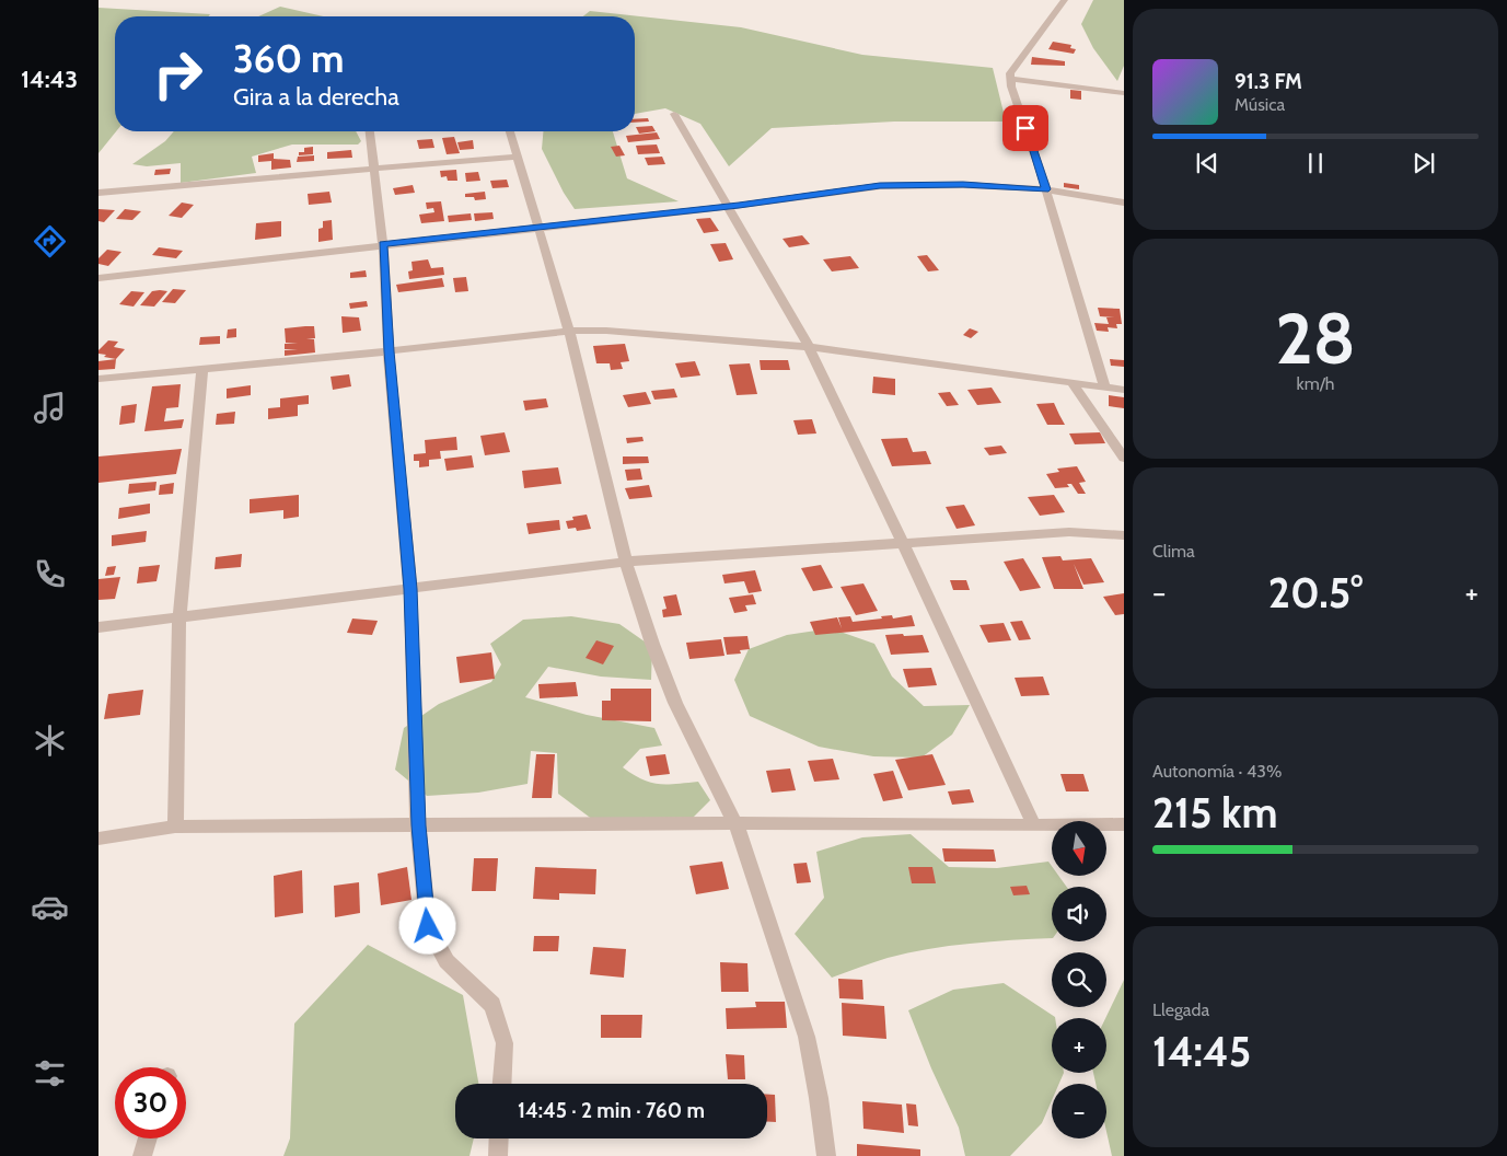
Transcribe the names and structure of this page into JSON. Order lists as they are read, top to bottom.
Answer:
{
  "north": "bottom",
  "page": {
    "tabs": "14:43",
    "turn": ["360 m", "Gira a la derecha"],
    "song": ["91.3 FM", "Música"],
    "tile": [
      ["28", "km/h"],
      "Clima",
      ["Autonomía · 43%", "215 km"],
      ["Llegada", "14:45"]
    ],
    "heat": ["−", "20.5°", "+"],
    "map_buttons": ["+", "−"],
    "limit": "30",
    "trip": "14:45 · 2 min · 760 m"
  }
}
